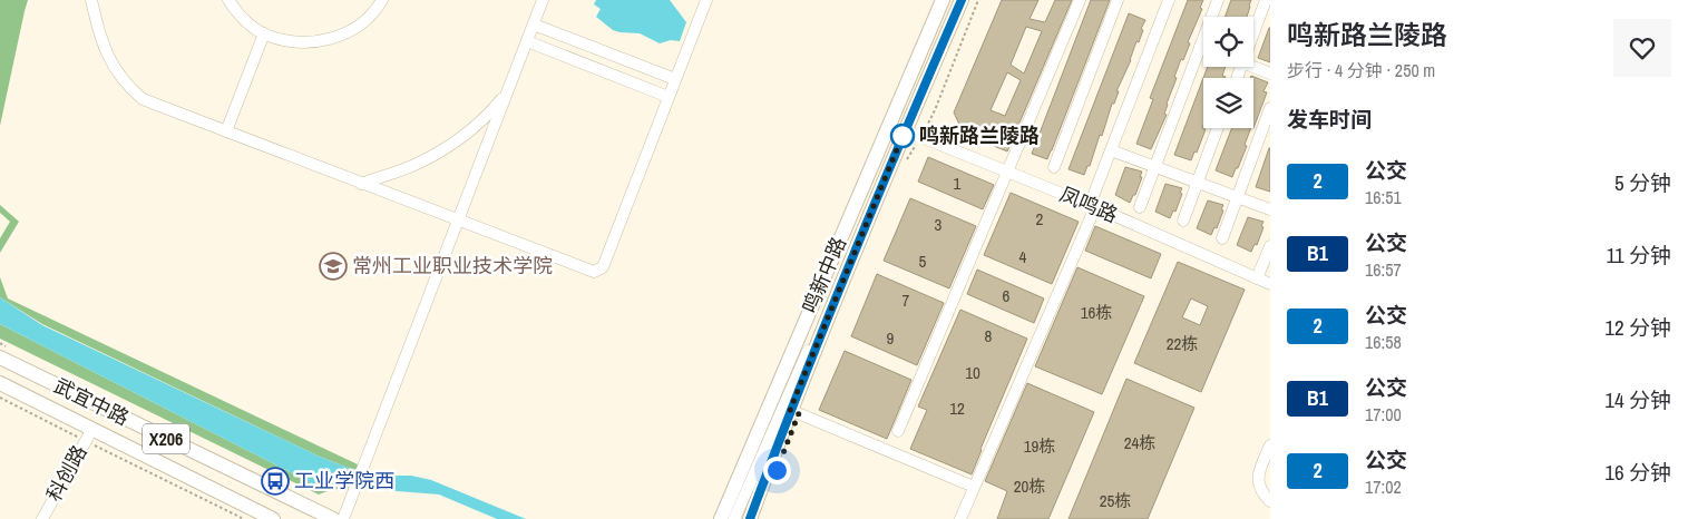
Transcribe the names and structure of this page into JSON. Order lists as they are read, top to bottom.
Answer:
{
  "streets": {
    "main road": ["鸣新中路", "武宜中路", "X206"],
    "street": ["凤鸣路", "科创路"]
  },
  "crossings": [
    ["凤鸣路", "鸣新中路"],
    ["武宜中路", "科创路"]
  ],
  "places": {
    "other": ["鸣新路兰陵路"],
    "school or university": ["常州工业职业技术学院"],
    "bus stop": ["工业学院西"]
  },
  "lines": ["bus line 2"],
  "house_numbers": [
    "1",
    "2",
    "3",
    "4",
    "5",
    "6",
    "7",
    "16栋",
    "8",
    "9",
    "22栋",
    "10",
    "12",
    "24栋",
    "19栋",
    "20栋",
    "25栋"
  ],
  "page": {
    "heading": [
      ["鸣新路兰陵路", "步行 · 4 分钟 · 250 m"],
      "发车时间"
    ],
    "list": [
      {
        "mark": "2",
        "name": "公交",
        "note": "16:51",
        "value": "5 分钟"
      },
      {
        "mark": "B1",
        "name": "公交",
        "note": "16:57",
        "value": "11 分钟"
      },
      {
        "mark": "2",
        "name": "公交",
        "note": "16:58",
        "value": "12 分钟"
      },
      {
        "mark": "B1",
        "name": "公交",
        "note": "17:00",
        "value": "14 分钟"
      },
      {
        "mark": "2",
        "name": "公交",
        "note": "17:02",
        "value": "16 分钟"
      }
    ]
  }
}
